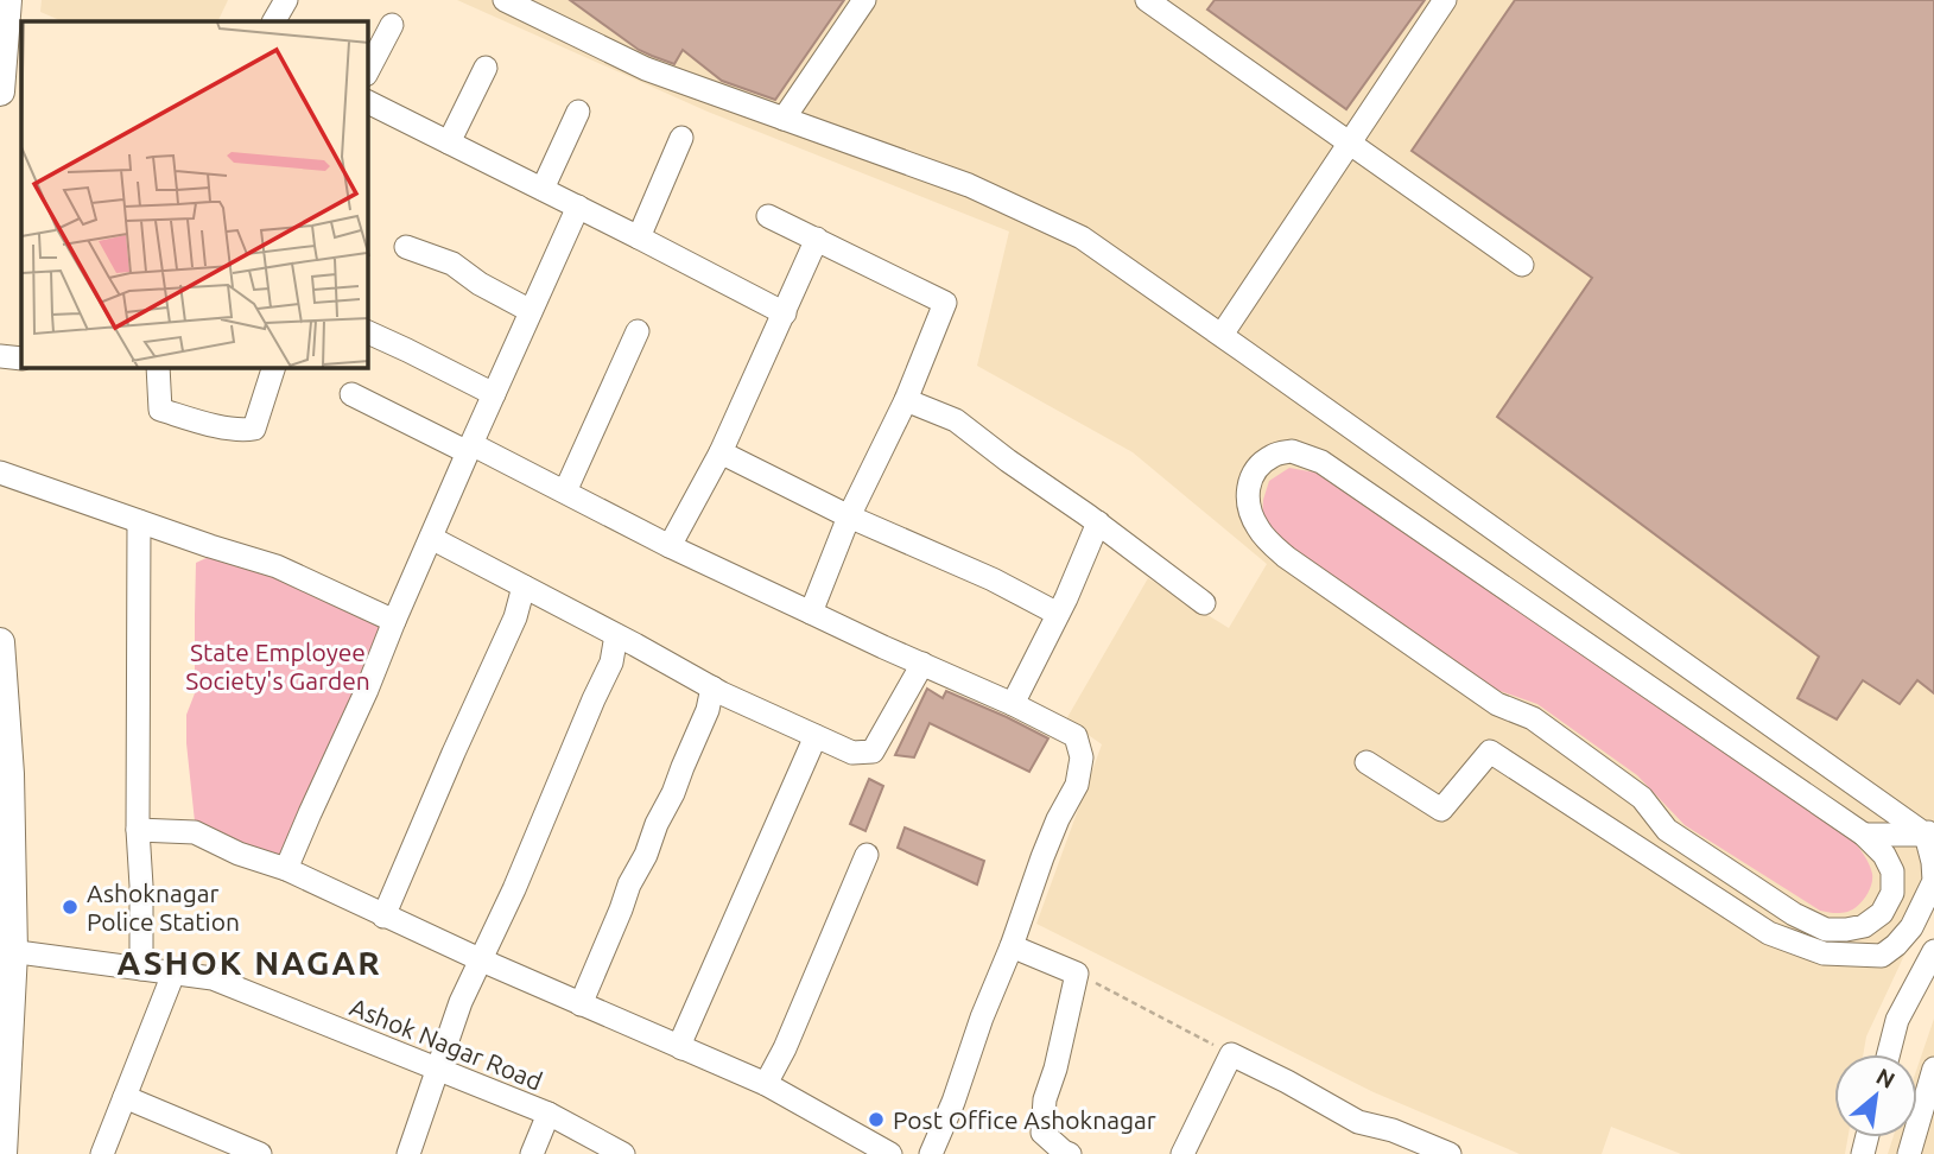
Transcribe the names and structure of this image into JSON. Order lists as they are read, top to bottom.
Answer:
{
  "streets": {
    "street": ["Ashok Nagar Road"]
  },
  "districts": ["ASHOK NAGAR"],
  "parks": ["State Employee Society's Garden"],
  "places": ["Ashoknagar Police Station", "Post Office Ashoknagar"],
  "north": "top right"
}
